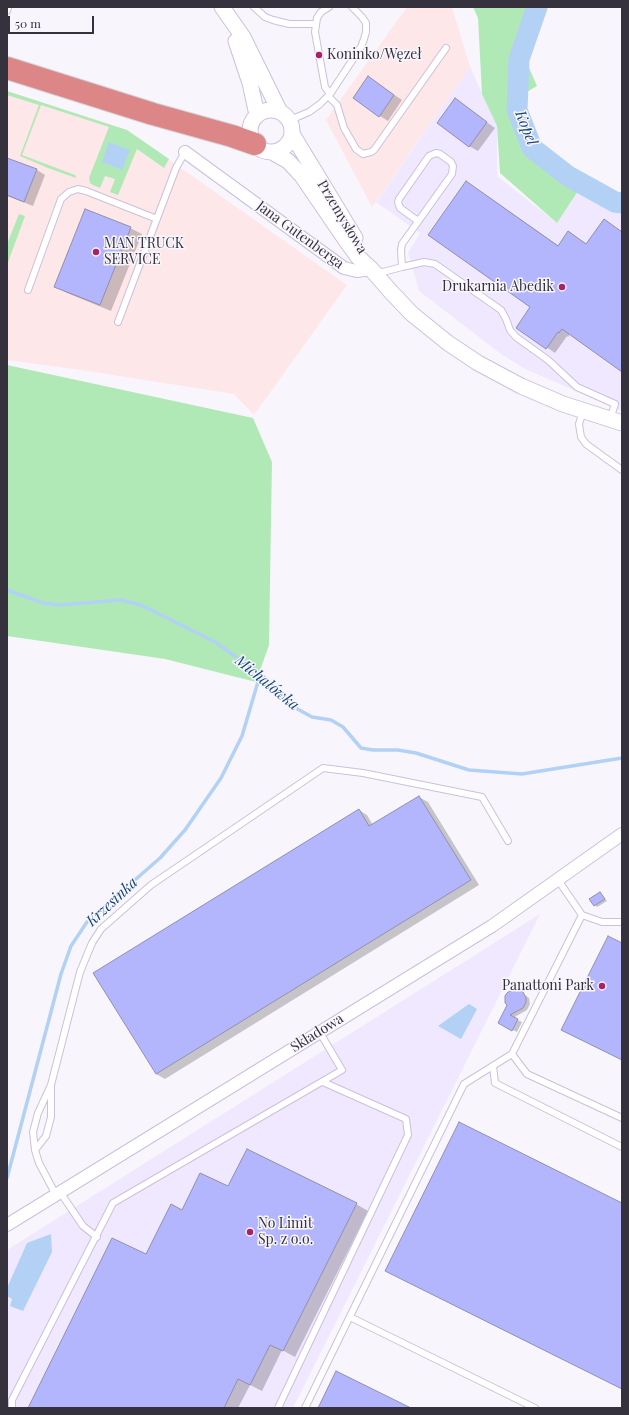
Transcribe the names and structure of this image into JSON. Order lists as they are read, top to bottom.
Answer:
{
  "streets": {
    "street": ["Przemysłowa", "Jana Gutenberga", "Składowa"]
  },
  "crossings": [
    ["Przemysłowa", "Jana Gutenberga"]
  ],
  "water": ["Kopel", "Michałówka", "Krzesinka"],
  "places": [
    "Koninko/Węzeł",
    "MAN TRUCK SERVICE",
    "Drukarnia Abedik",
    "Panattoni Park",
    "No Limit Sp. z o.o."
  ],
  "scale_bar": "50 m"
}
